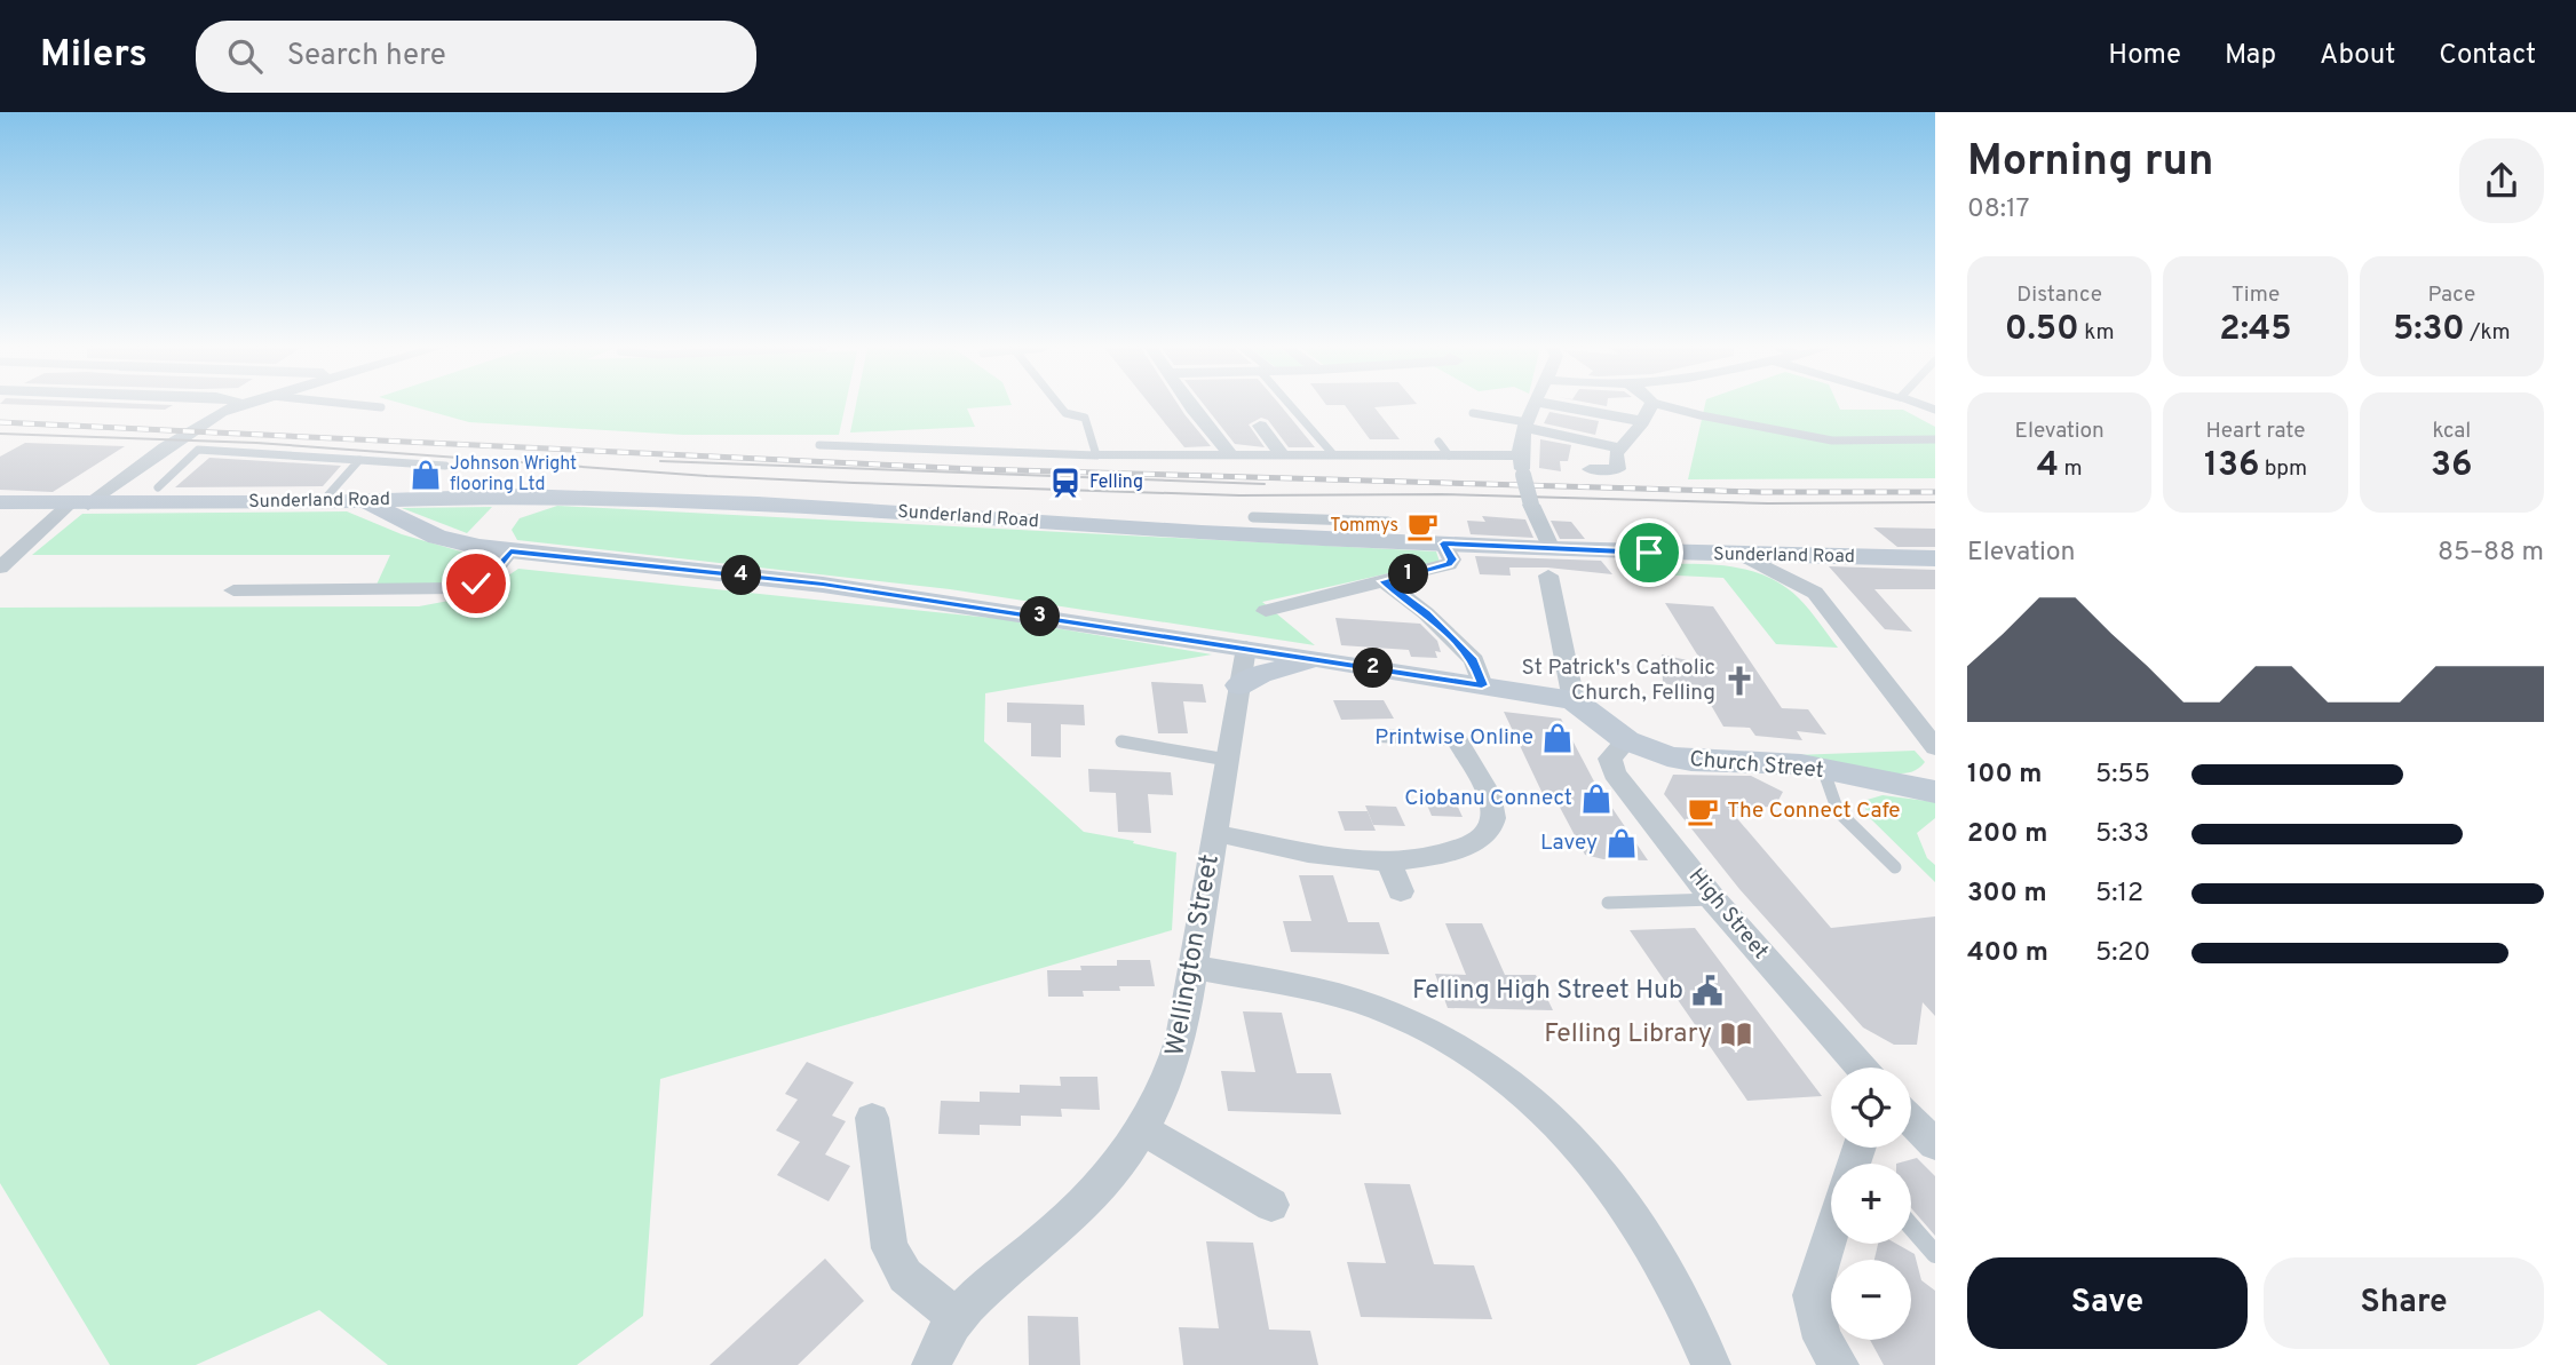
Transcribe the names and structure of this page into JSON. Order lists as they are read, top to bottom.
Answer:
{
  "streets": {
    "main road": ["Sunderland Road", "Church Street"],
    "street": ["High Street", "Wellington Street"]
  },
  "crossings": [
    ["Church Street", "High Street"]
  ],
  "places": {
    "shop": [
      "Johnson Wright flooring Ltd",
      "Printwise Online",
      "Ciobanu Connect",
      "Lavey"
    ],
    "station": ["Felling"],
    "cafe": ["Tommys", "The Connect Cafe"],
    "church": ["St Patrick's Catholic Church, Felling"],
    "public building": ["Felling High Street Hub"],
    "library": ["Felling Library"]
  },
  "page": {
    "header": "Milers",
    "search": "Search here",
    "nav": [
      "Home",
      "Map",
      "About",
      "Contact"
    ],
    "heading": ["Morning run", "08:17"],
    "stats": [
      ["Distance", "0.50 km"],
      ["Time", "2:45"],
      ["Pace", "5:30 /km"],
      ["Elevation", "4 m"],
      ["Heart rate", "136 bpm"],
      ["kcal", "36"]
    ],
    "chart": ["Elevation", "85–88 m"],
    "pins": [
      "1",
      "4",
      "3",
      "2"
    ],
    "list": [
      {
        "name": "100 m",
        "note": "5:55"
      },
      {
        "name": "200 m",
        "note": "5:33"
      },
      {
        "name": "300 m",
        "note": "5:12"
      },
      {
        "name": "400 m",
        "note": "5:20"
      }
    ],
    "map_buttons": ["+", "−"],
    "buttons": ["Save", "Share"]
  }
}
